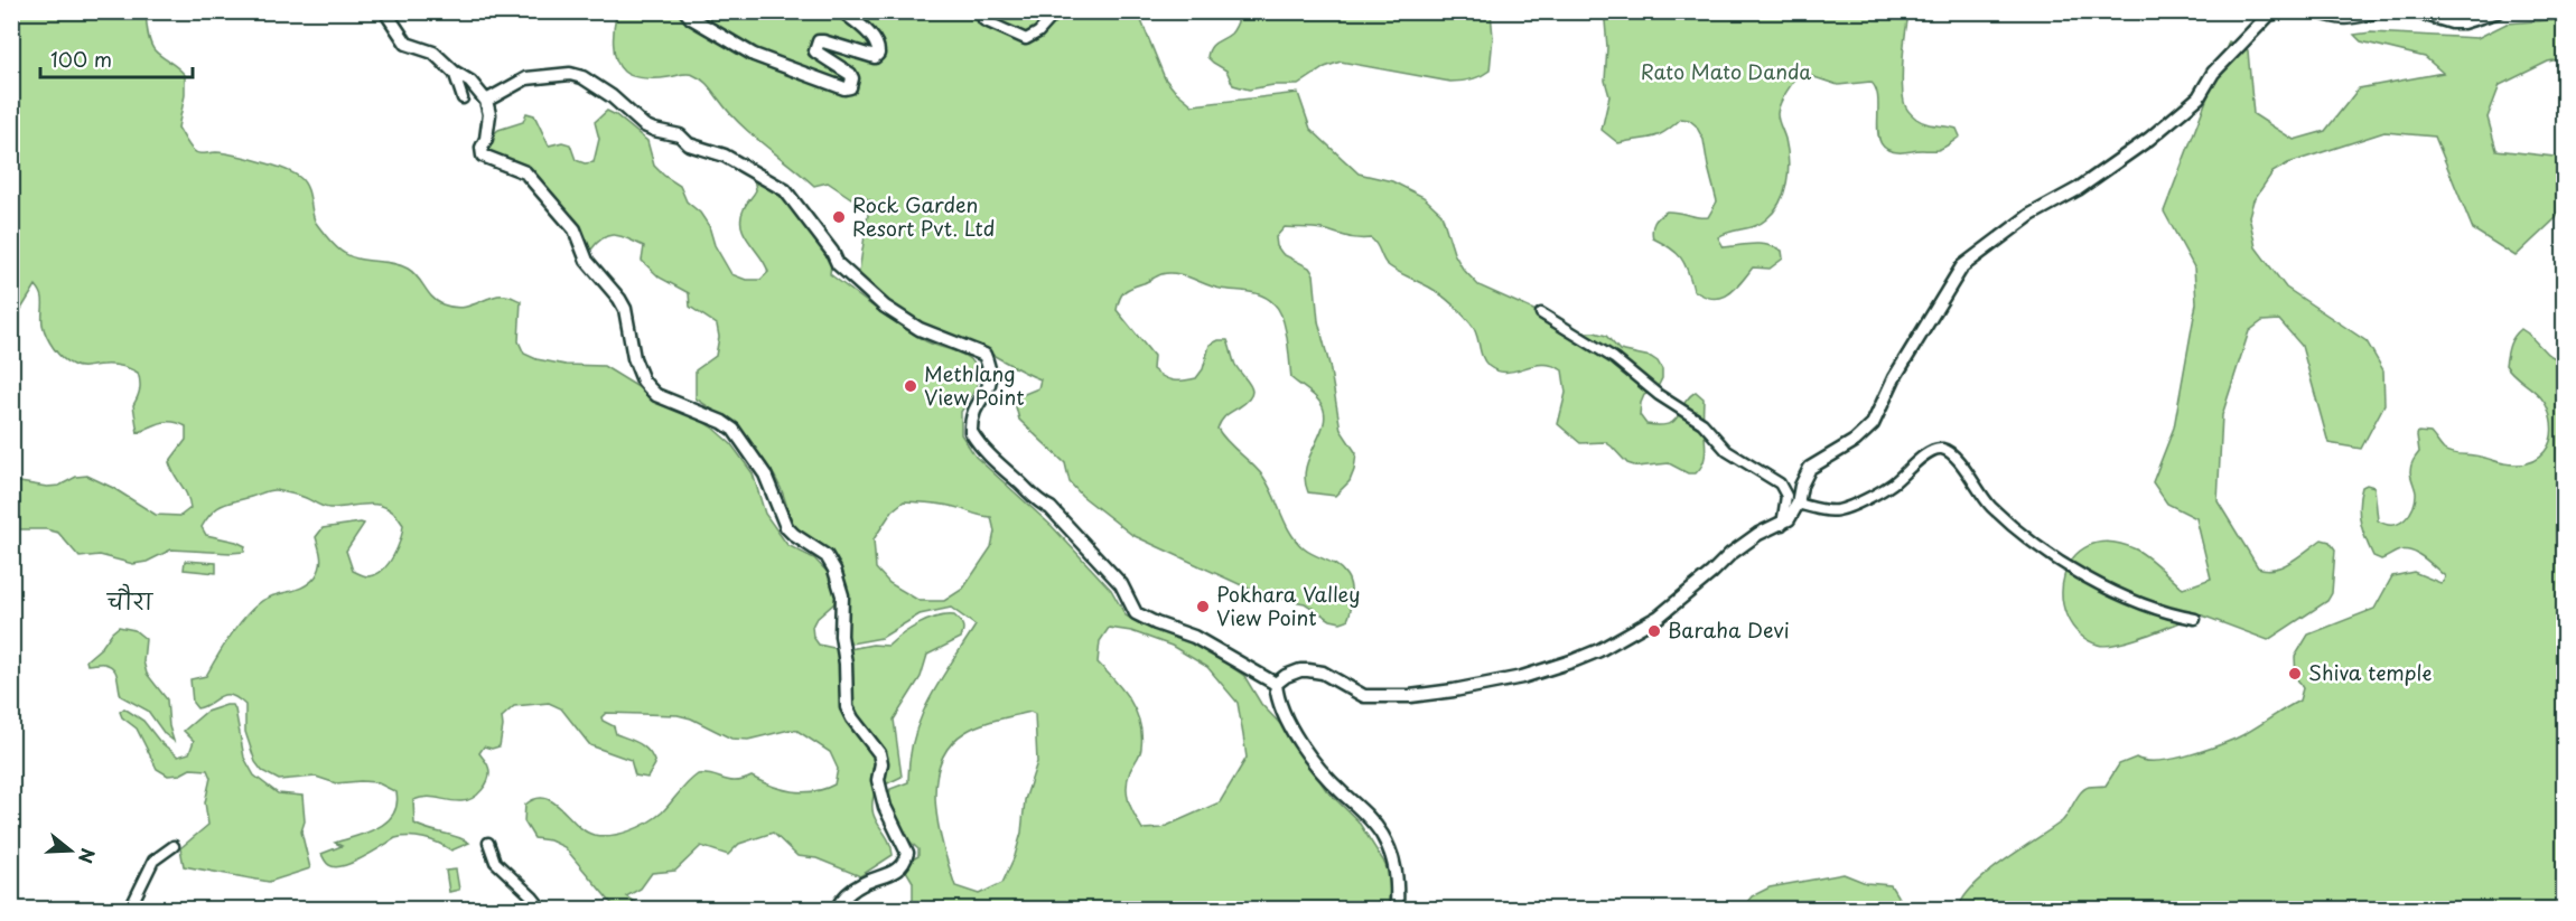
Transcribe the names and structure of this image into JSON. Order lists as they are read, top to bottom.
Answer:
{
  "districts": ["चौरा"],
  "parks": ["Rato Mato Danda"],
  "places": [
    "Rock Garden Resort Pvt. Ltd",
    "Methlang View Point",
    "Pokhara Valley View Point",
    "Baraha Devi",
    "Shiva temple"
  ],
  "scale_bar": "100 m",
  "north": "right"
}
